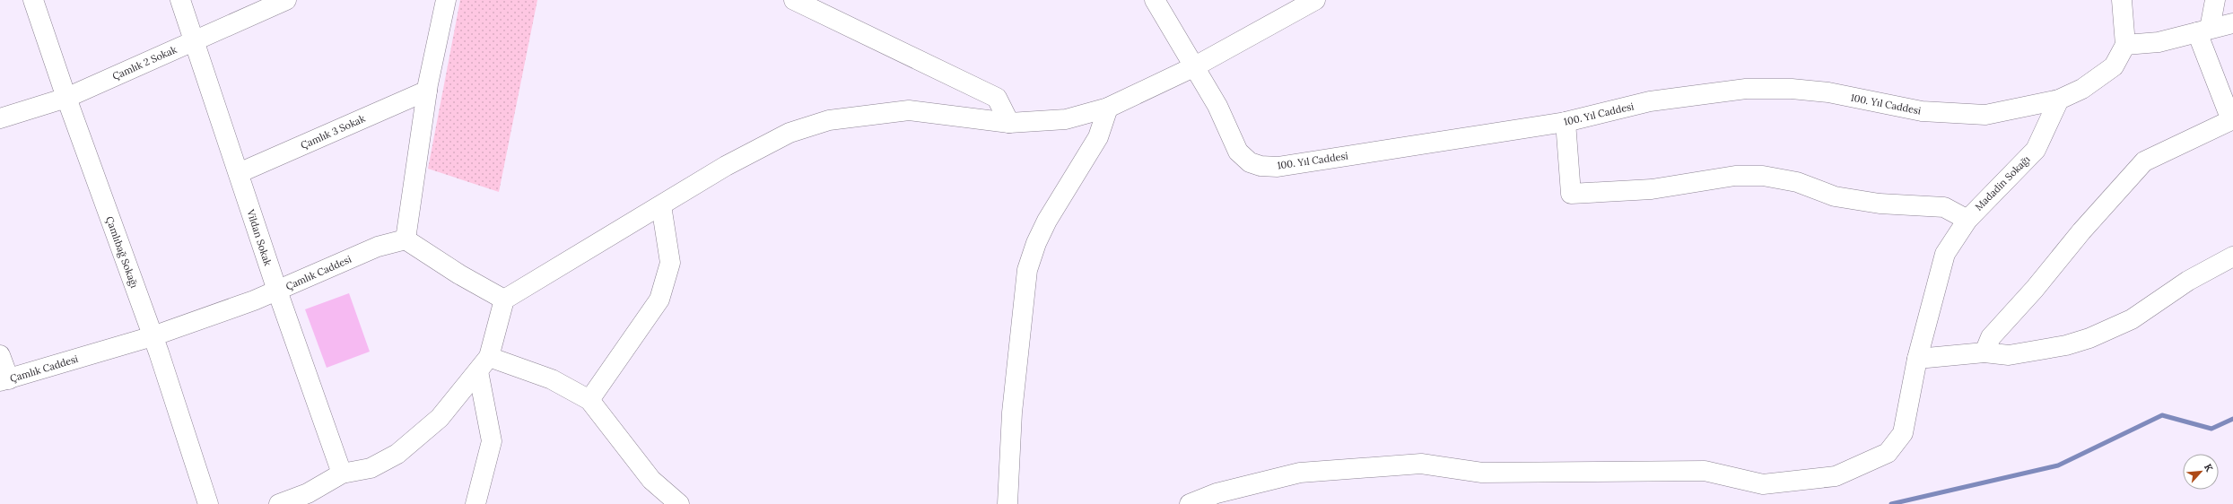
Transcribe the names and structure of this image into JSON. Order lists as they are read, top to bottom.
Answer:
{
  "streets": {
    "street": [
      "Çamlık 2 Sokak",
      "100. Yıl Caddesi",
      "Çamlık 3 Sokak",
      "Madadin Sokağı",
      "Vildan Sokak",
      "Çamlıbağ Sokağı",
      "Çamlık Caddesi"
    ]
  },
  "crossings": [
    ["Çamlık 2 Sokak", "Vildan Sokak"],
    ["Çamlık 2 Sokak", "Çamlıbağ Sokağı"],
    ["100. Yıl Caddesi", "Madadin Sokağı"],
    ["Çamlık 3 Sokak", "Vildan Sokak"],
    ["Vildan Sokak", "Çamlık Caddesi"],
    ["Çamlıbağ Sokağı", "Çamlık Caddesi"]
  ],
  "north": "top right"
}
